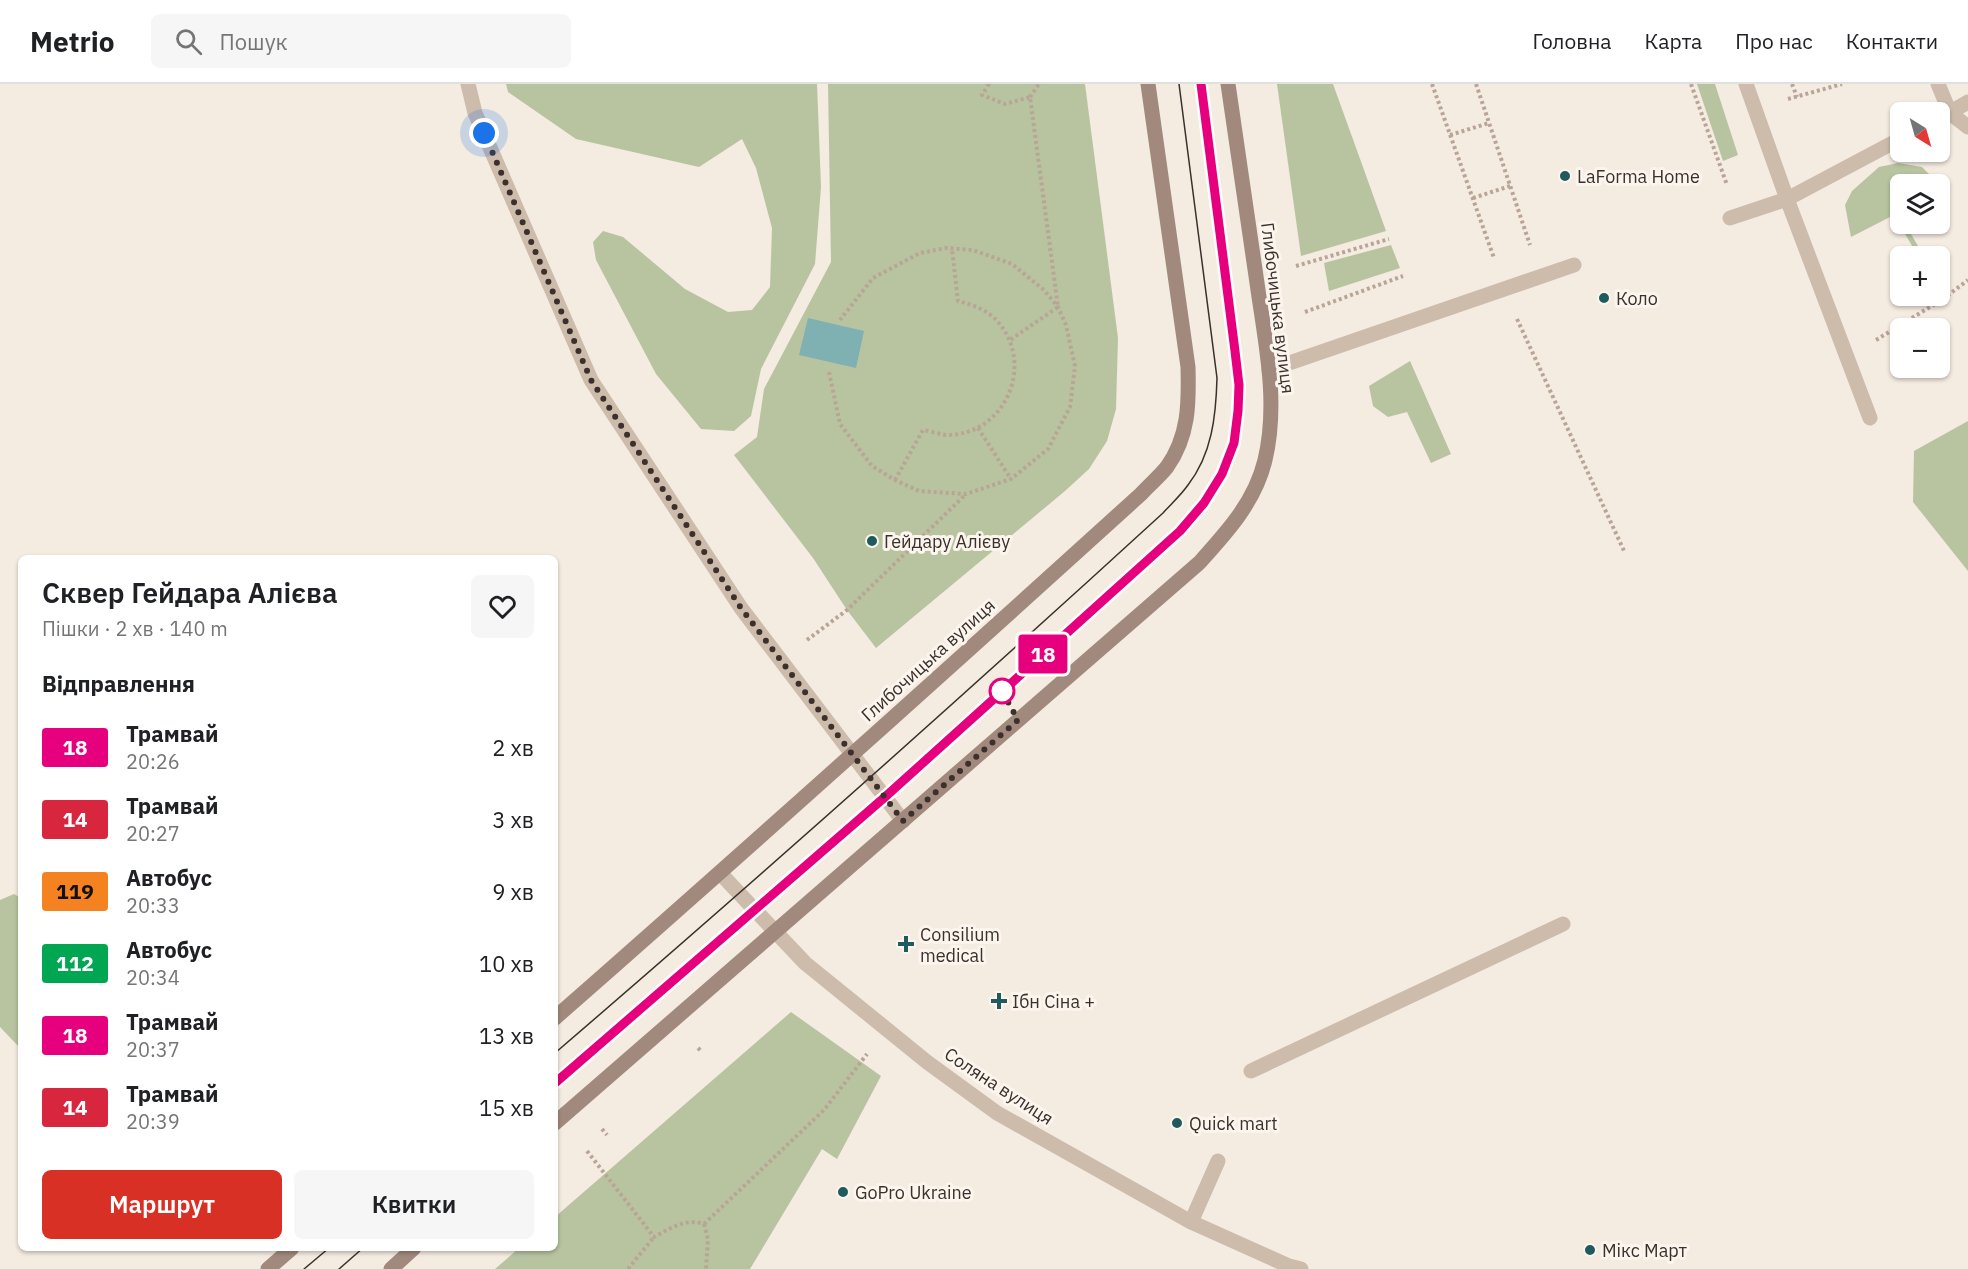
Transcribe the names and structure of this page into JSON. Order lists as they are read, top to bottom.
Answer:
{
  "streets": {
    "main road": ["Глибочицька вулиця"],
    "lane": ["Соляна вулиця"]
  },
  "crossings": [
    ["Глибочицька вулиця", "Соляна вулиця"]
  ],
  "places": {
    "other": [
      "LaForma Home",
      "Коло",
      "Гейдару Алієву",
      "Quick mart",
      "GoPro Ukraine",
      "Мікс Март"
    ],
    "health": ["Consilium medical", "Ібн Сіна +"]
  },
  "lines": ["tram line 18"],
  "north": "bottom right",
  "page": {
    "header": "Metrio",
    "search": "Пошук",
    "nav": [
      "Головна",
      "Карта",
      "Про нас",
      "Контакти"
    ],
    "on_map": "18",
    "map_buttons": ["+", "−"],
    "heading": [
      ["Сквер Гейдара Алієва", "Пішки · 2 хв · 140 m"],
      "Відправлення"
    ],
    "list": [
      {
        "mark": "18",
        "name": "Трамвай",
        "note": "20:26",
        "value": "2 хв"
      },
      {
        "mark": "14",
        "name": "Трамвай",
        "note": "20:27",
        "value": "3 хв"
      },
      {
        "mark": "119",
        "name": "Автобус",
        "note": "20:33",
        "value": "9 хв"
      },
      {
        "mark": "112",
        "name": "Автобус",
        "note": "20:34",
        "value": "10 хв"
      },
      {
        "mark": "18",
        "name": "Трамвай",
        "note": "20:37",
        "value": "13 хв"
      },
      {
        "mark": "14",
        "name": "Трамвай",
        "note": "20:39",
        "value": "15 хв"
      }
    ],
    "buttons": ["Маршрут", "Квитки"]
  }
}
